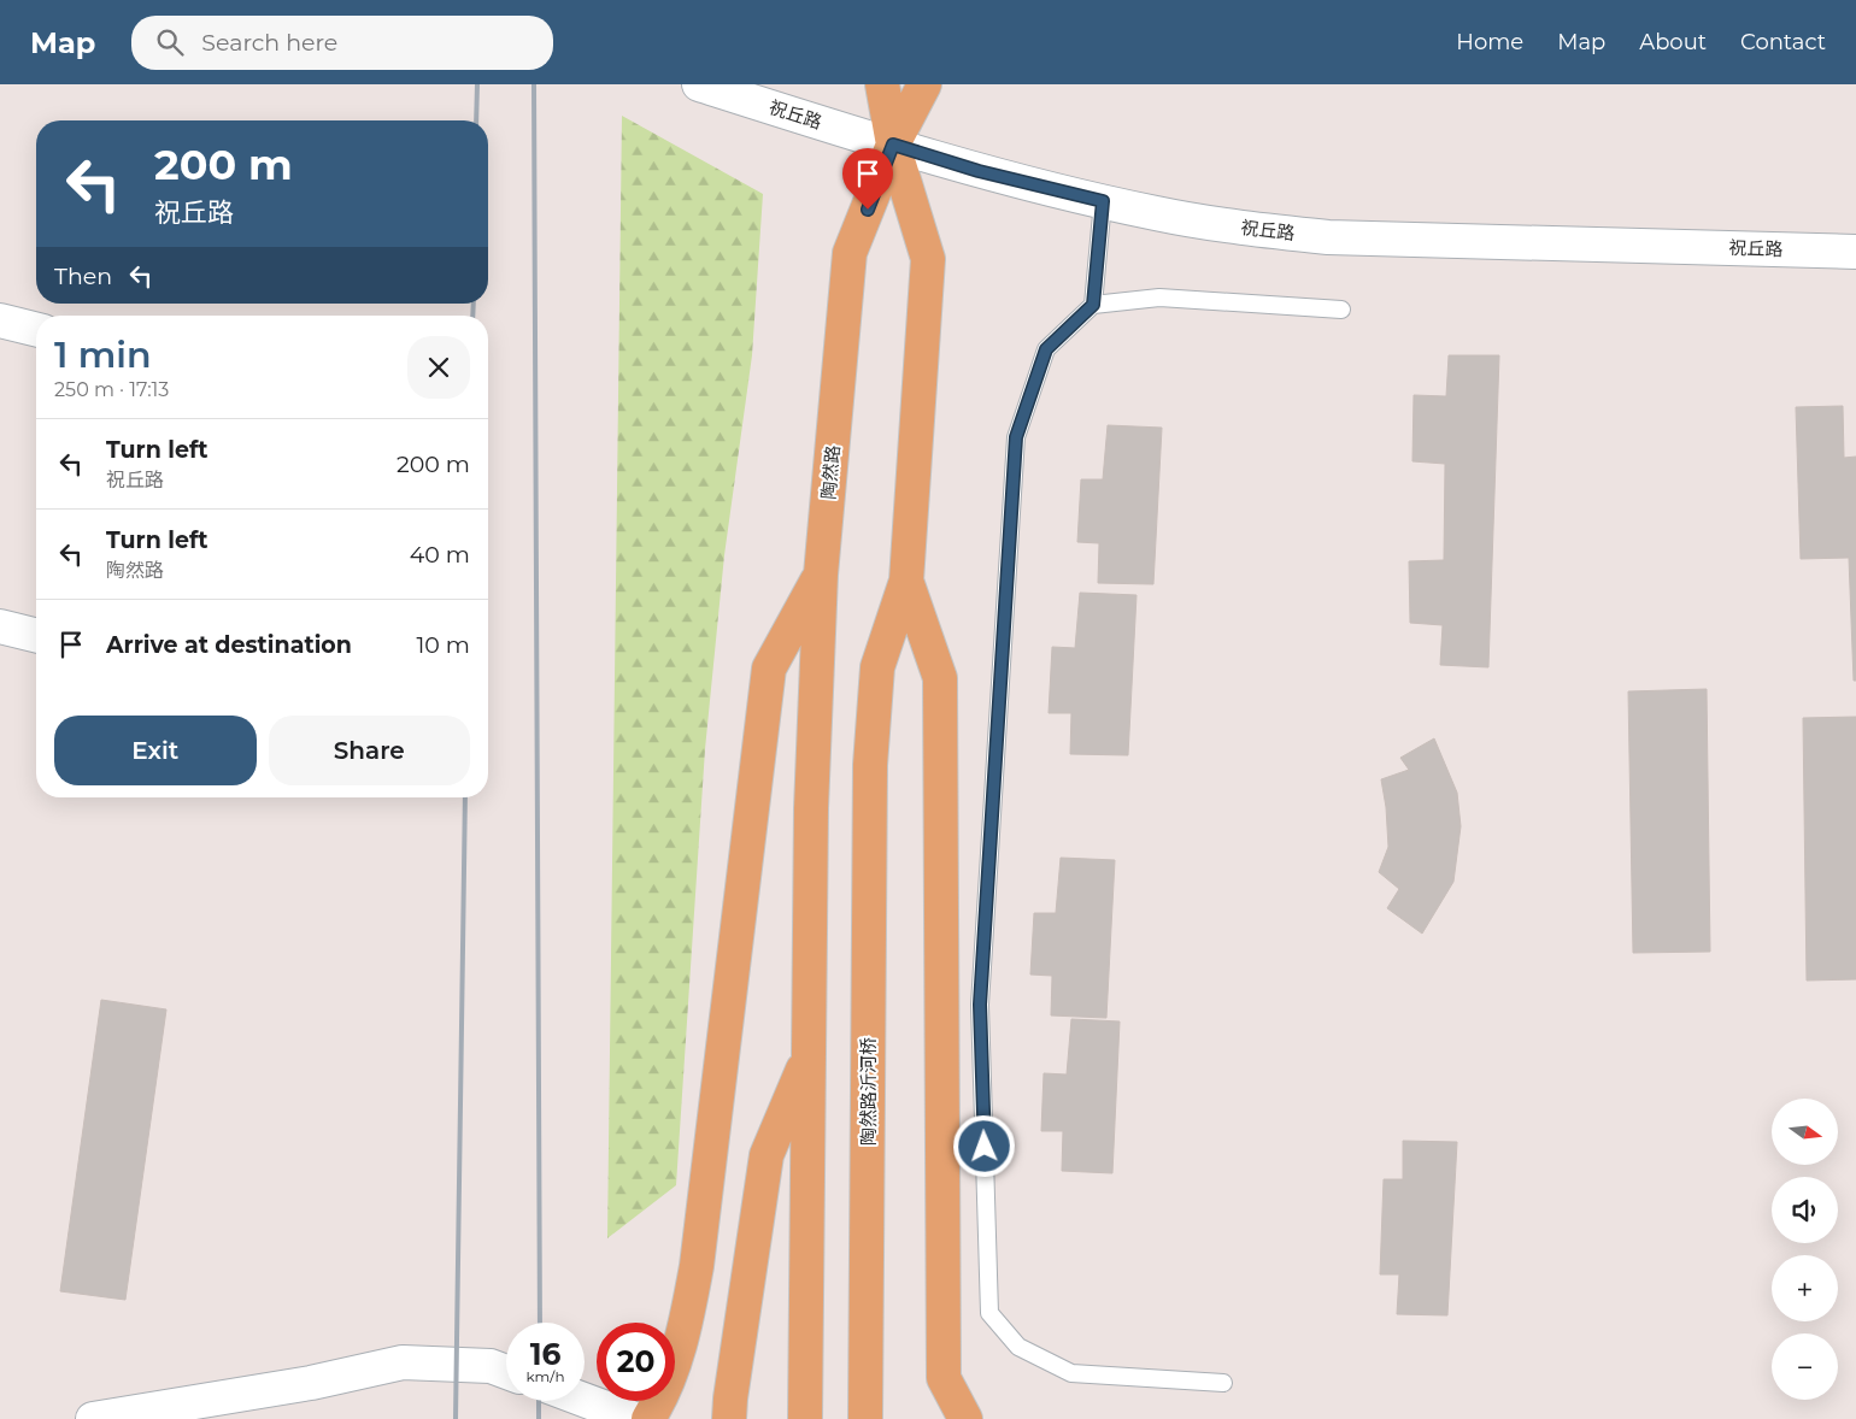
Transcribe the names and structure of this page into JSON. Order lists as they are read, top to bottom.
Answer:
{
  "streets": {
    "main road": ["陶然路", "陶然路沂河桥"],
    "street": ["祝丘路"]
  },
  "crossings": [
    ["祝丘路", "陶然路"]
  ],
  "north": "right",
  "page": {
    "header": "Map",
    "search": "Search here",
    "nav": [
      "Home",
      "Map",
      "About",
      "Contact"
    ],
    "turn": ["200 m", "祝丘路"],
    "then": "Then",
    "heading": ["1 min", "250 m · 17:13"],
    "list": [
      {
        "name": "Turn left",
        "note": "祝丘路",
        "value": "200 m"
      },
      {
        "name": "Turn left",
        "note": "陶然路",
        "value": "40 m"
      },
      {
        "name": "Arrive at destination",
        "value": "10 m"
      }
    ],
    "buttons": ["Exit", "Share"],
    "map_buttons": ["+", "−"],
    "speed": "16 km/h",
    "limit": "20"
  }
}
